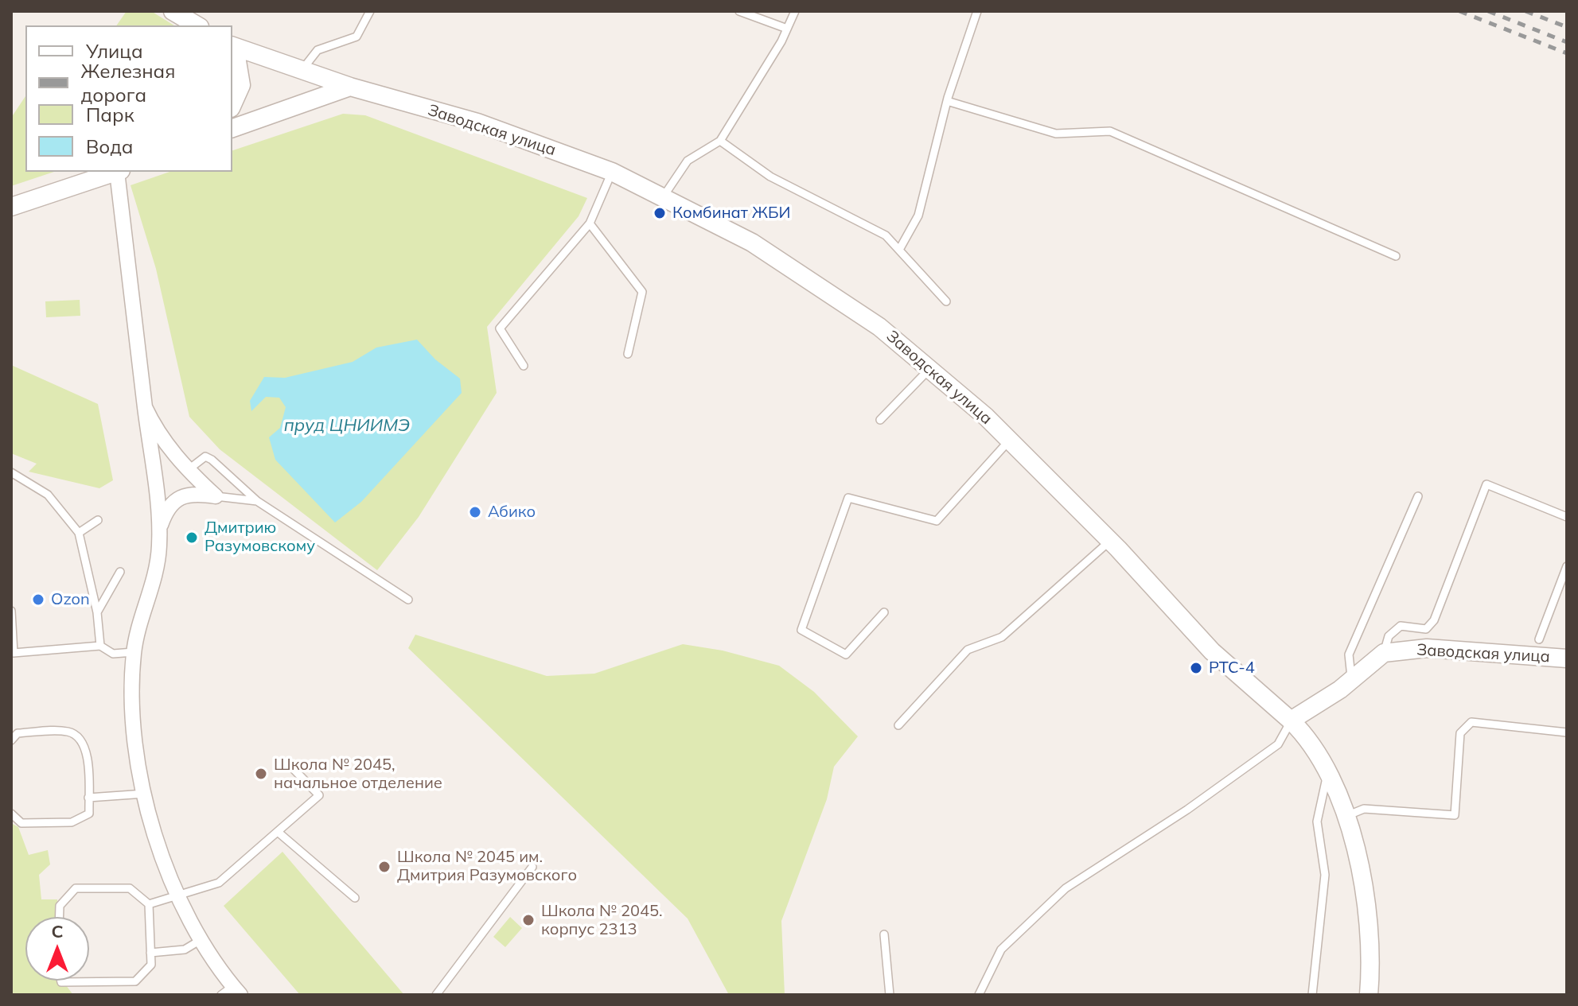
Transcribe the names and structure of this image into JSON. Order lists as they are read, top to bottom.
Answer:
{
  "streets": {
    "street": ["Заводская улица"]
  },
  "water": ["пруд ЦНИИМЭ"],
  "places": [
    "Комбинат ЖБИ",
    "Абико",
    "Дмитрию Разумовскому",
    "Ozon",
    "РТС-4",
    "Школа № 2045, начальное отделение",
    "Школа № 2045 им. Дмитрия Разумовского",
    "Школа № 2045. корпус 2313"
  ],
  "legend": [
    "Улица",
    "Железная дорога",
    "Парк",
    "Вода"
  ],
  "north": "top"
}
